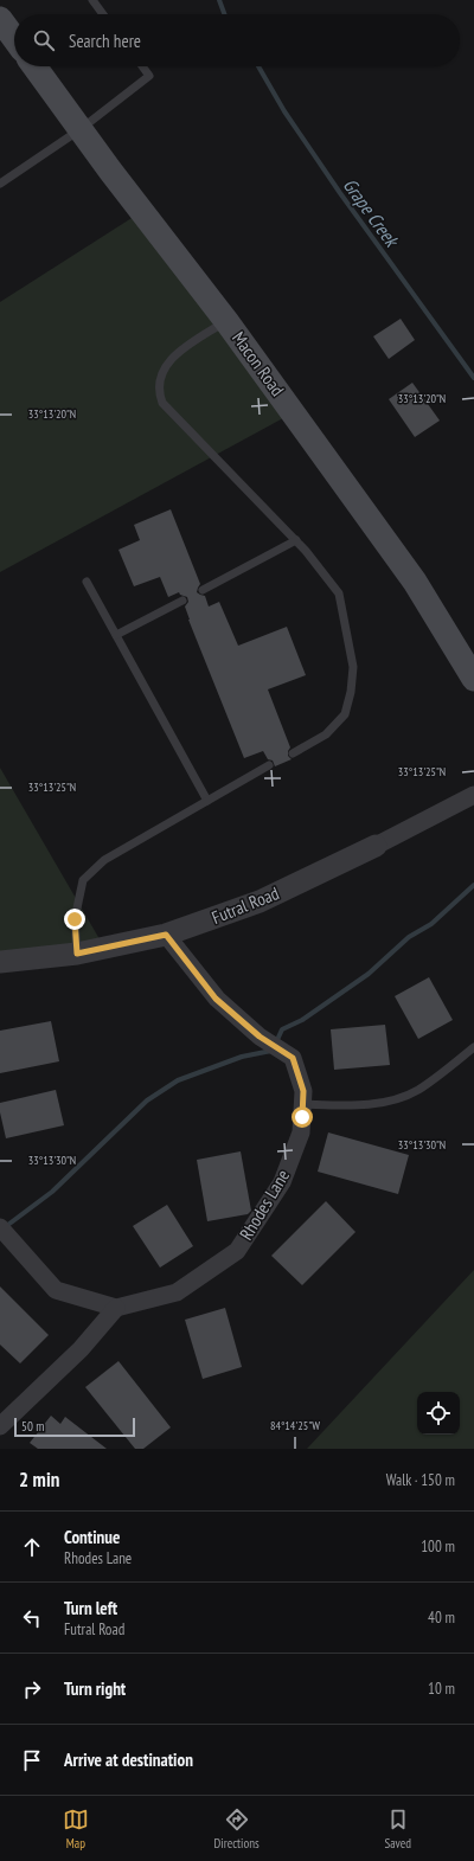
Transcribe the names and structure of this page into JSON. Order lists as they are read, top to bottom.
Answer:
{
  "streets": {
    "main road": ["Macon Road"],
    "street": ["Futral Road", "Rhodes Lane"]
  },
  "crossings": [
    ["Futral Road", "Rhodes Lane"]
  ],
  "water": ["Grape Creek"],
  "scale_bar": "50 m",
  "page": {
    "search": "Search here",
    "scale": "50 m",
    "heading": ["2 min", "Walk · 150 m"],
    "list": [
      ["Continue", "Rhodes Lane", "100 m"],
      ["Turn left", "Futral Road", "40 m"],
      ["Turn right", "10 m"],
      "Arrive at destination"
    ],
    "nav": ["Map", "Directions", "Saved"]
  },
  "coordinates": [
    "33°13'20\"N",
    "33°13'25\"N",
    "33°13'30\"N",
    "84°14'25\"W"
  ]
}
